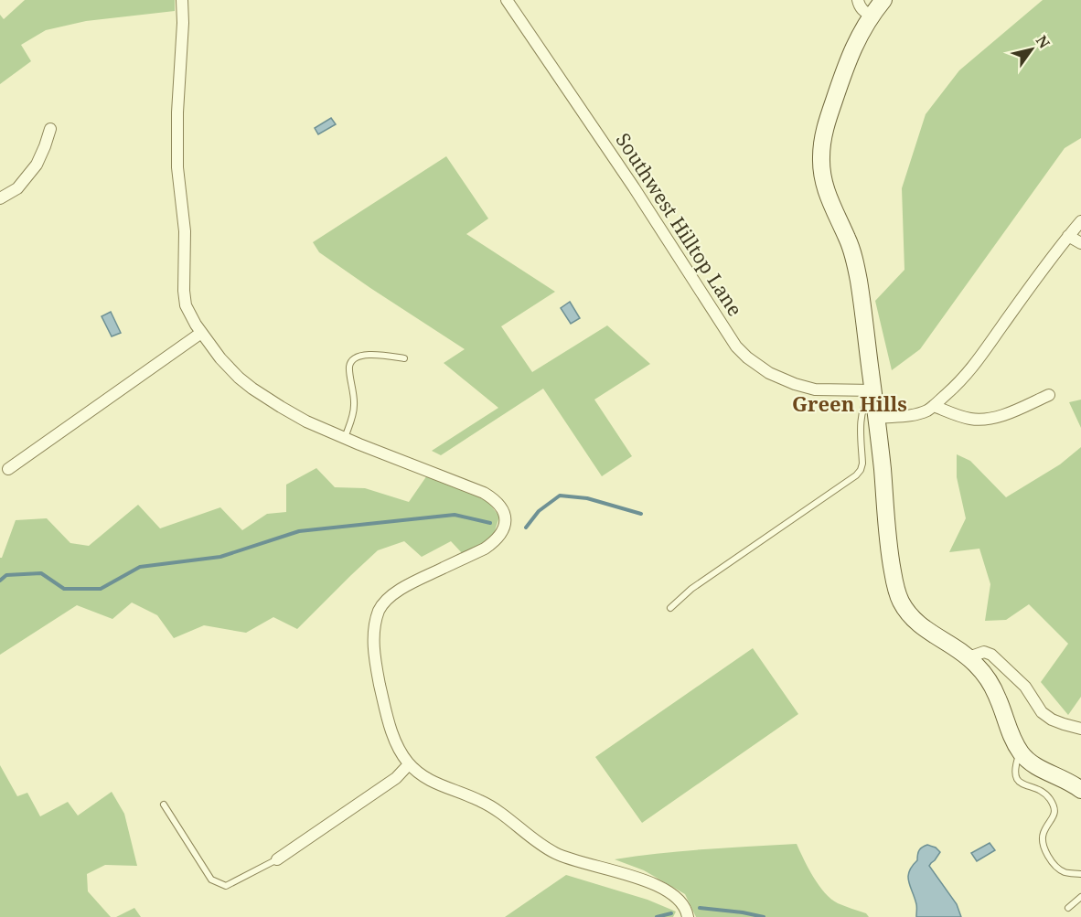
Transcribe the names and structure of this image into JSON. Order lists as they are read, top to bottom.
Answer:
{
  "streets": {
    "street": ["Southwest Hilltop Lane"]
  },
  "districts": ["Green Hills"],
  "north": "top right"
}
